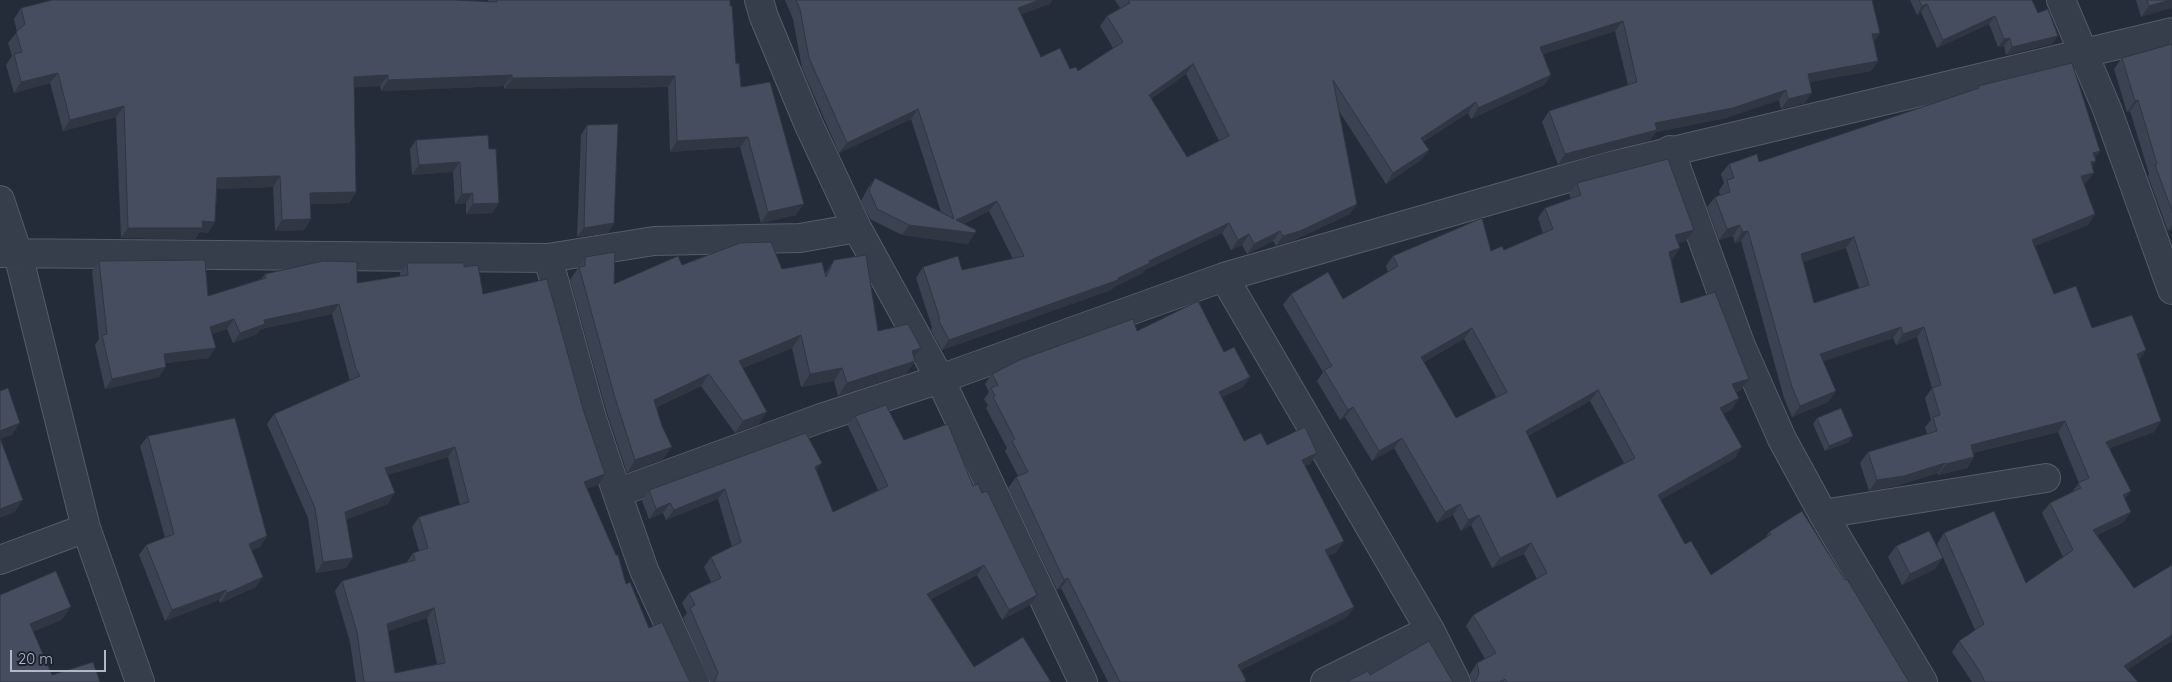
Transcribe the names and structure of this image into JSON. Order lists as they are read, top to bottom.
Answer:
{
  "scale_bar": "20 m"
}
